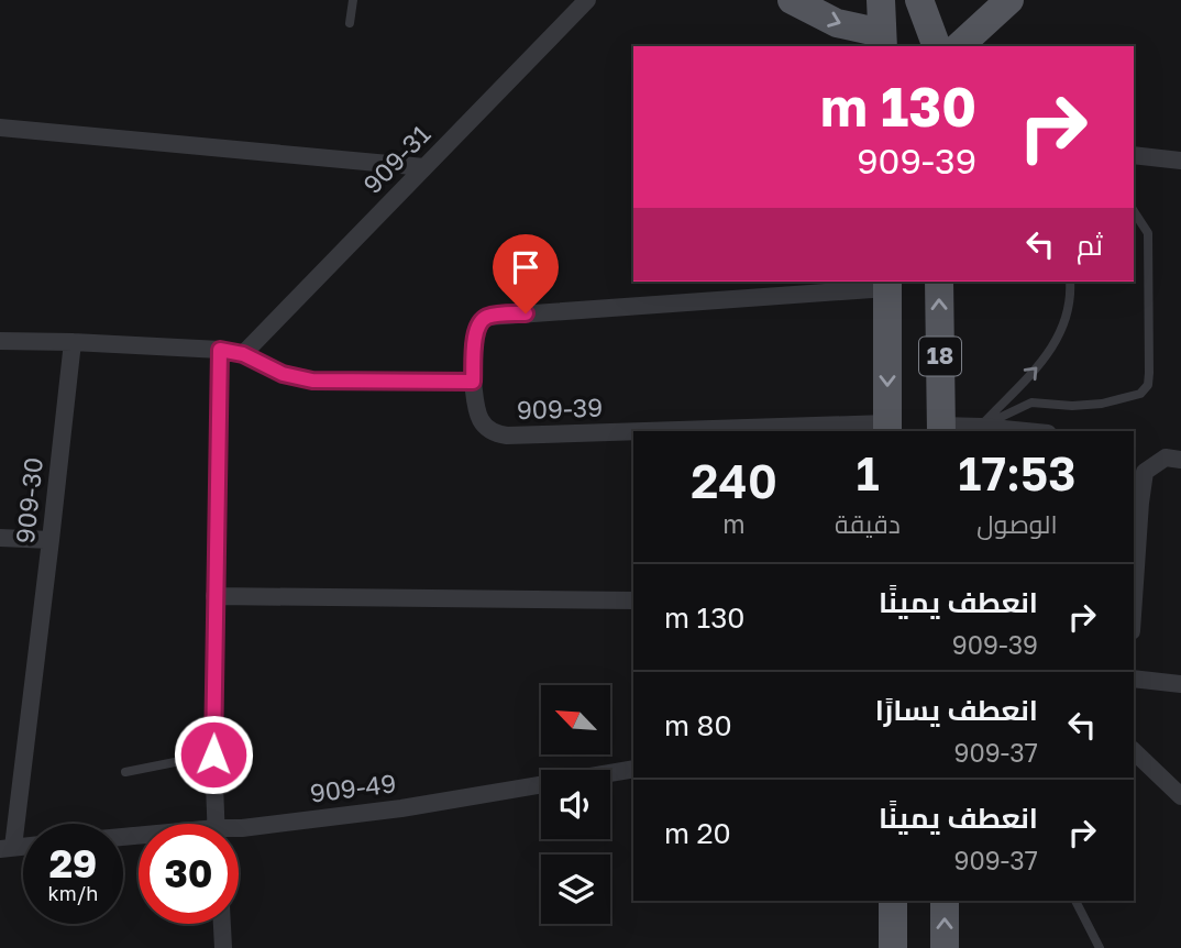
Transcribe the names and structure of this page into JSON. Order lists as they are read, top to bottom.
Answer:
{
  "streets": {
    "main road": ["18"],
    "street": [
      "909-31",
      "909-39",
      "909-30",
      "909-49"
    ]
  },
  "crossings": [
    ["18", "909-39"]
  ],
  "north": "top left",
  "page": {
    "turn": ["130 m", "909-39"],
    "then": "ثم",
    "eta": [
      "17:53",
      "الوصول",
      "1",
      "دقيقة",
      "240",
      "m"
    ],
    "list": [
      {
        "name": "انعطف يمينًا",
        "note": "909-39",
        "value": "130 m"
      },
      {
        "name": "انعطف يسارًا",
        "note": "909-37",
        "value": "80 m"
      },
      {
        "name": "انعطف يمينًا",
        "note": "909-37",
        "value": "20 m"
      }
    ],
    "speed": "29 km/h",
    "limit": "30"
  }
}
